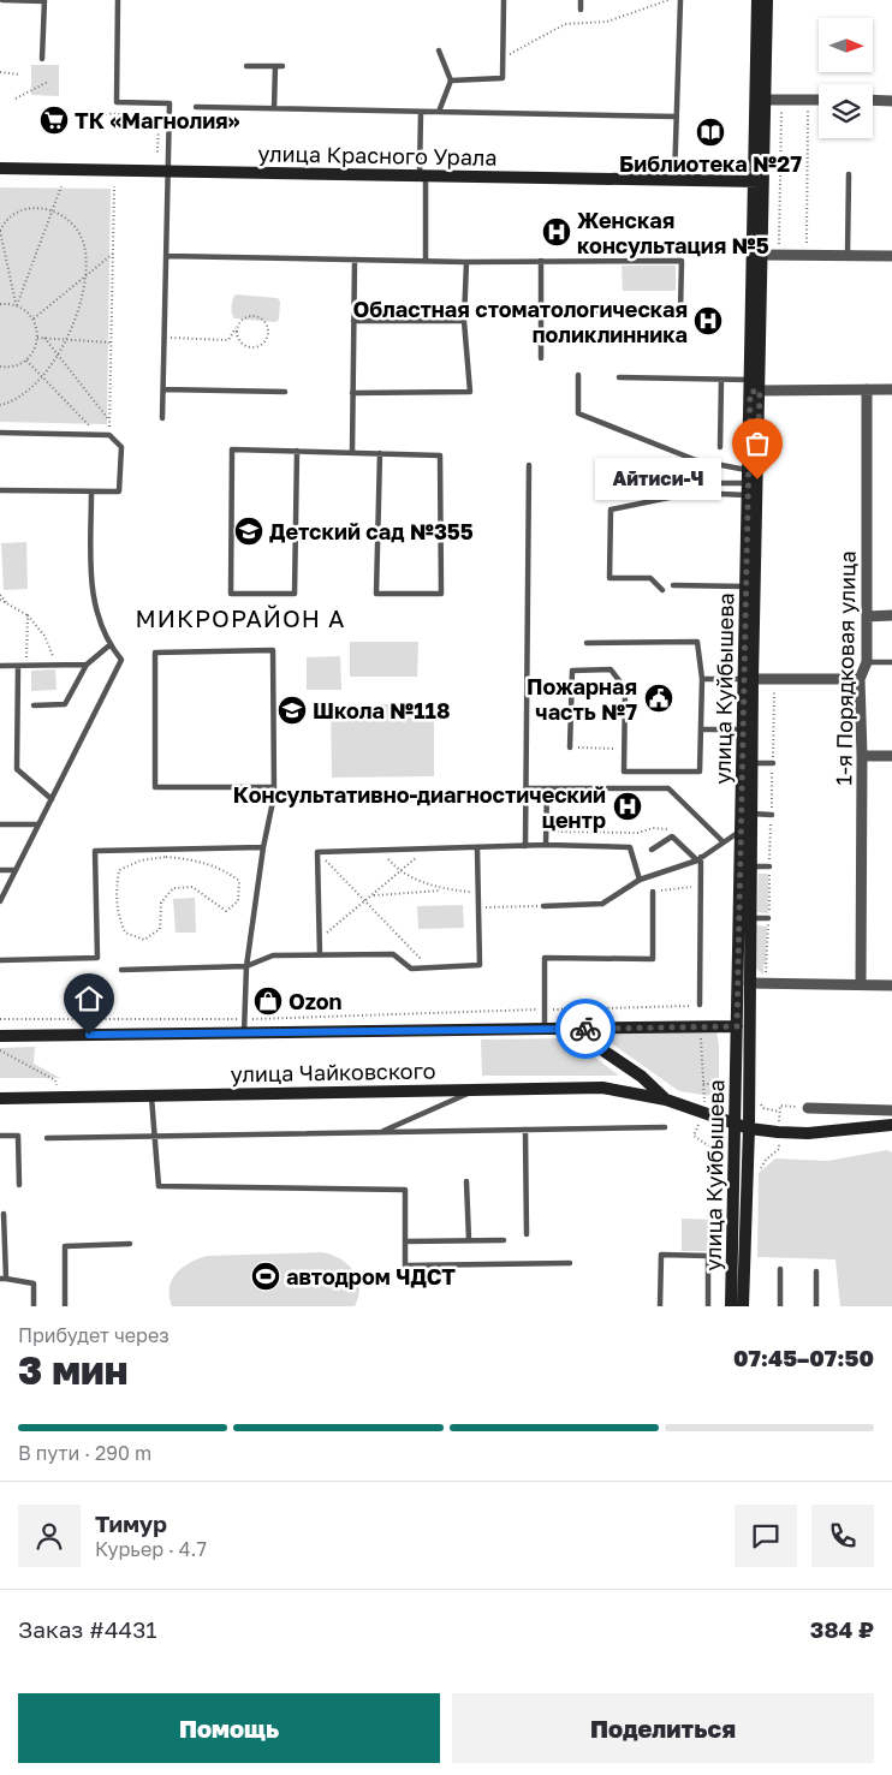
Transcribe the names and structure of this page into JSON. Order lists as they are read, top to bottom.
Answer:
{
  "streets": {
    "main road": ["улица Красного Урала", "улица Куйбышева", "улица Чайковского"],
    "street": ["1-я Порядковая улица"]
  },
  "crossings": [
    ["улица Красного Урала", "улица Куйбышева"],
    ["улица Куйбышева", "улица Чайковского"]
  ],
  "districts": ["МИКРОРАЙОН А"],
  "places": {
    "supermarket": ["ТК «Магнолия»"],
    "library": ["Библиотека №27"],
    "hospital": ["Женская консультация №5", "Областная стоматологическая поликлинника", "Консультативно-диагностический центр"],
    "other": ["Айтиси-Ч"],
    "school or university": ["Детский сад №355", "Школа №118"],
    "public building": ["Пожарная часть №7"],
    "shop": ["Ozon"],
    "sports": ["автодром ЧДСТ"]
  },
  "north": "right",
  "page": {
    "bubble": "Айтиси-Ч",
    "heading": ["3 мин", "Прибудет через", "07:45–07:50"],
    "panel": [
      "Тимур",
      "Курьер · 4.7",
      "Заказ #4431",
      "384 ₽"
    ],
    "bar": "В пути · 290 m",
    "buttons": ["Помощь", "Поделиться"]
  }
}
